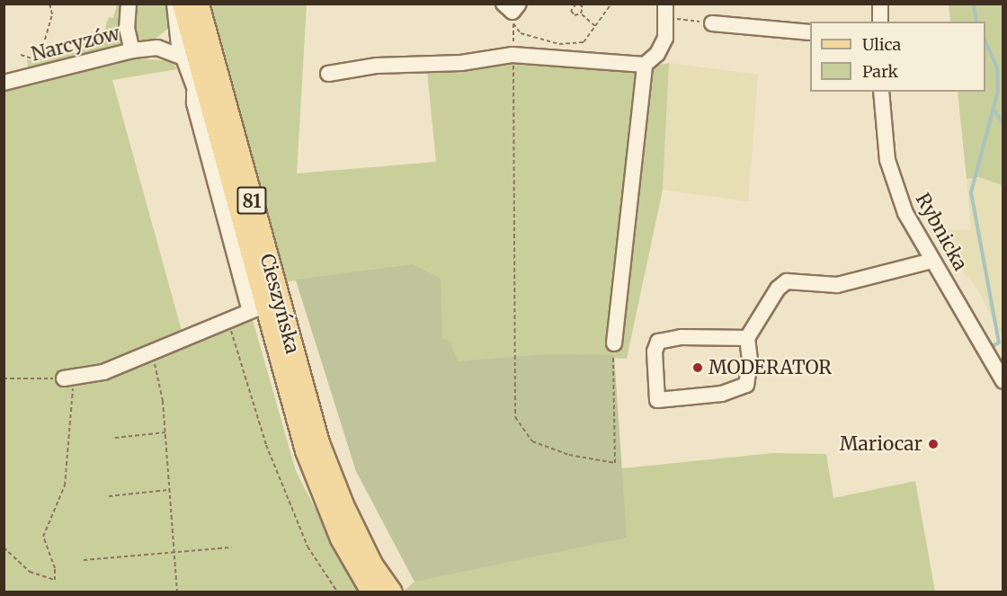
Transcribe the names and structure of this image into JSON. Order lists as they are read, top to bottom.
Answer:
{
  "streets": {
    "main road": ["81", "Cieszyńska"],
    "street": ["Narcyzów", "Rybnicka"]
  },
  "places": ["MODERATOR", "Mariocar"],
  "legend": ["Ulica", "Park"]
}
